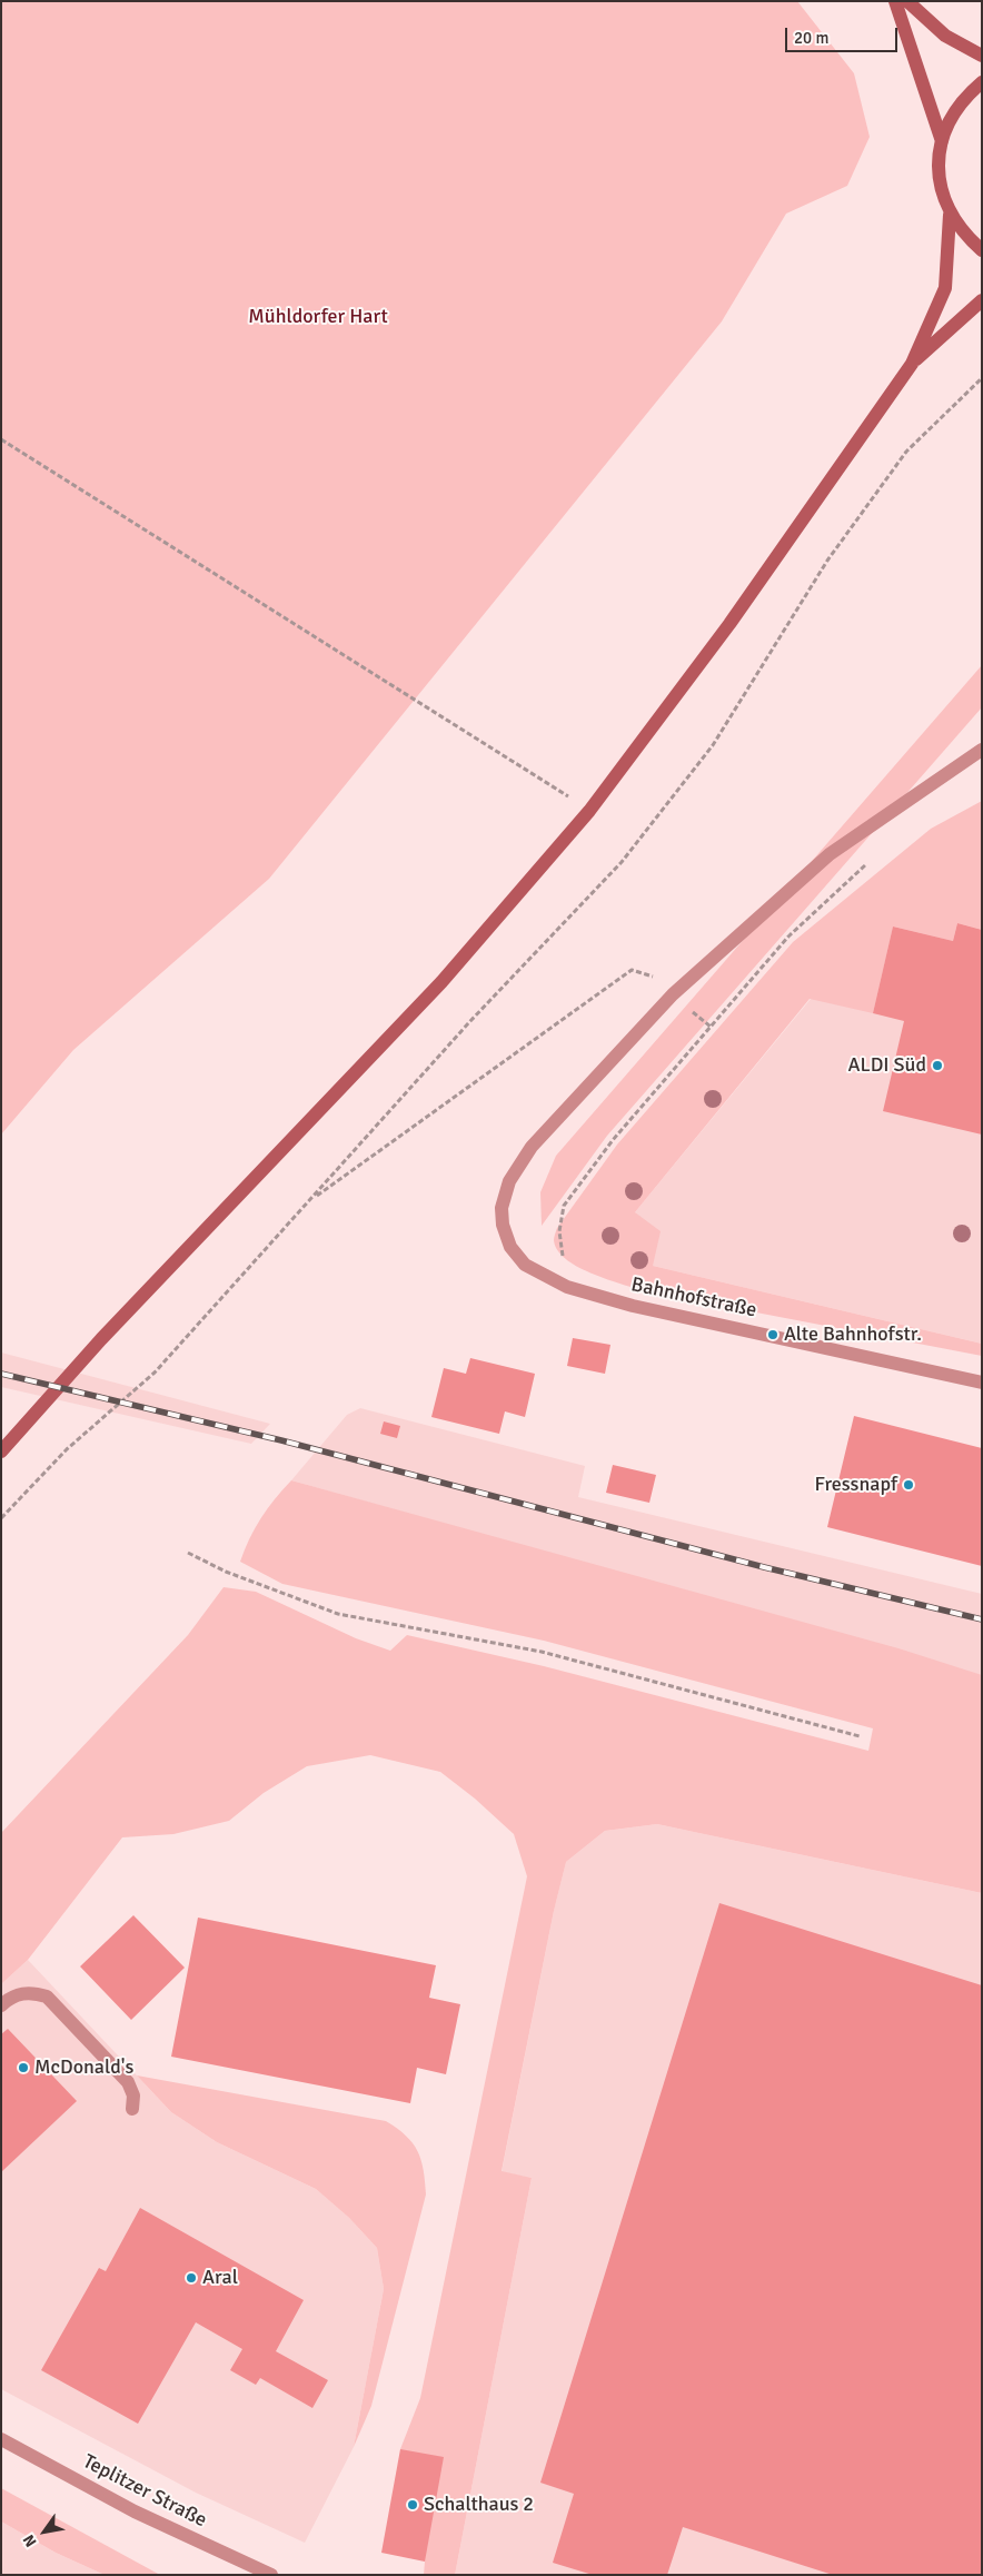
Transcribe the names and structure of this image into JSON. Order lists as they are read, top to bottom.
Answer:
{
  "streets": {
    "street": ["Bahnhofstraße", "Teplitzer Straße"]
  },
  "parks": ["Mühldorfer Hart"],
  "places": [
    "ALDI Süd",
    "Alte Bahnhofstr.",
    "Fressnapf",
    "McDonald's",
    "Aral",
    "Schalthaus 2"
  ],
  "scale_bar": "20 m",
  "north": "bottom left"
}
